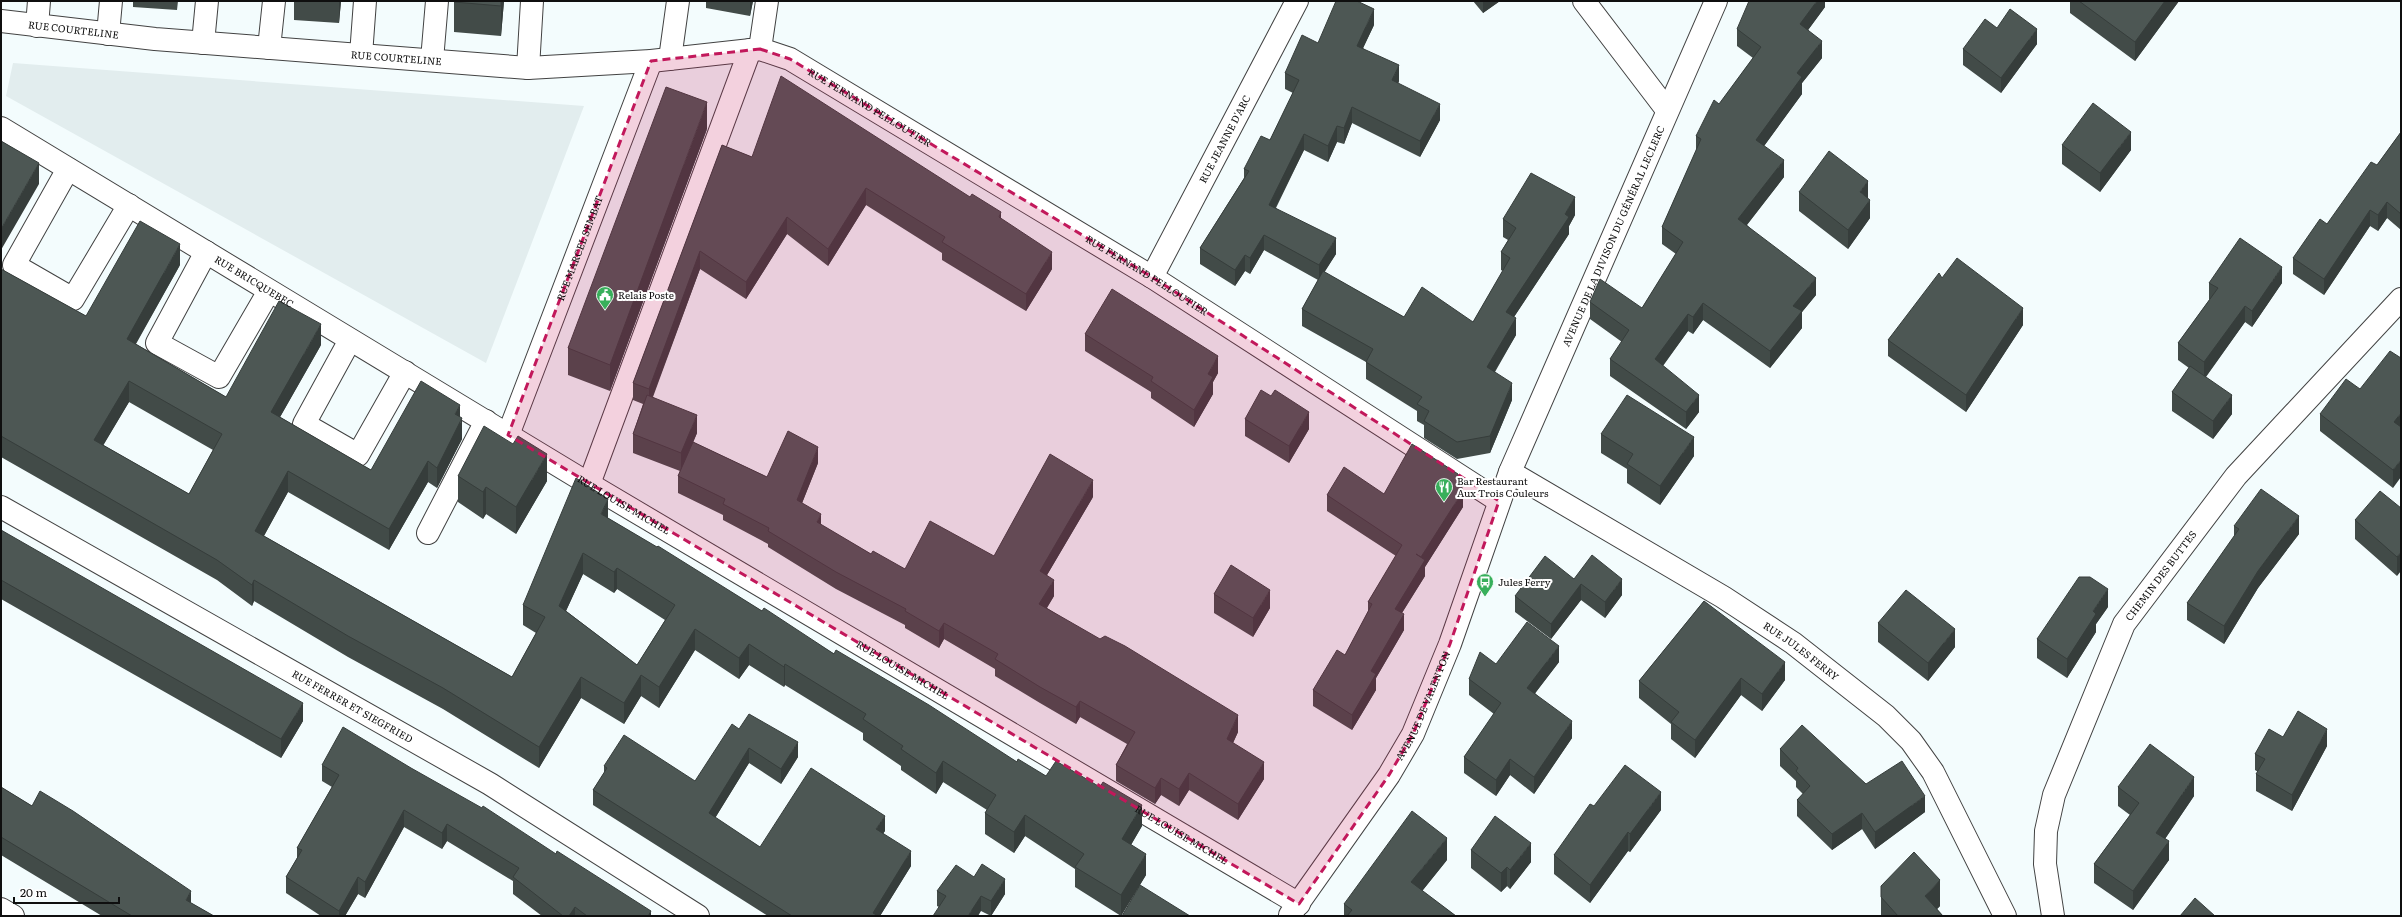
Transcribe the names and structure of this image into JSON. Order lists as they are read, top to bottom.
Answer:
{
  "streets": {
    "street": [
      "RUE COURTELINE",
      "RUE FERNAND PELLOUTIER",
      "RUE JEANNE D'ARC",
      "AVENUE DE LA DIVISON DU GÉNÉRAL LECLERC",
      "RUE MARCEL SEMBAT",
      "RUE BRICQUEBEC",
      "RUE LOUISE MICHEL",
      "CHEMIN DES BUTTES",
      "RUE JULES FERRY",
      "AVENUE DE VALENTON",
      "RUE FERRER ET SIEGFRIED"
    ]
  },
  "crossings": [
    ["RUE COURTELINE", "RUE FERNAND PELLOUTIER"],
    ["RUE COURTELINE", "RUE MARCEL SEMBAT"],
    ["RUE FERNAND PELLOUTIER", "RUE JEANNE D'ARC"],
    ["RUE FERNAND PELLOUTIER", "AVENUE DE VALENTON"],
    ["AVENUE DE LA DIVISON DU GÉNÉRAL LECLERC", "RUE JULES FERRY"],
    ["AVENUE DE LA DIVISON DU GÉNÉRAL LECLERC", "AVENUE DE VALENTON"],
    ["RUE MARCEL SEMBAT", "RUE BRICQUEBEC"],
    ["RUE MARCEL SEMBAT", "RUE LOUISE MICHEL"],
    ["RUE BRICQUEBEC", "RUE LOUISE MICHEL"],
    ["RUE LOUISE MICHEL", "AVENUE DE VALENTON"],
    ["RUE JULES FERRY", "AVENUE DE VALENTON"]
  ],
  "places": {
    "public building": ["Relais Poste"],
    "restaurant": ["Bar Restaurant Aux Trois Couleurs"],
    "bus stop": ["Jules Ferry"]
  },
  "scale_bar": "20 m"
}
